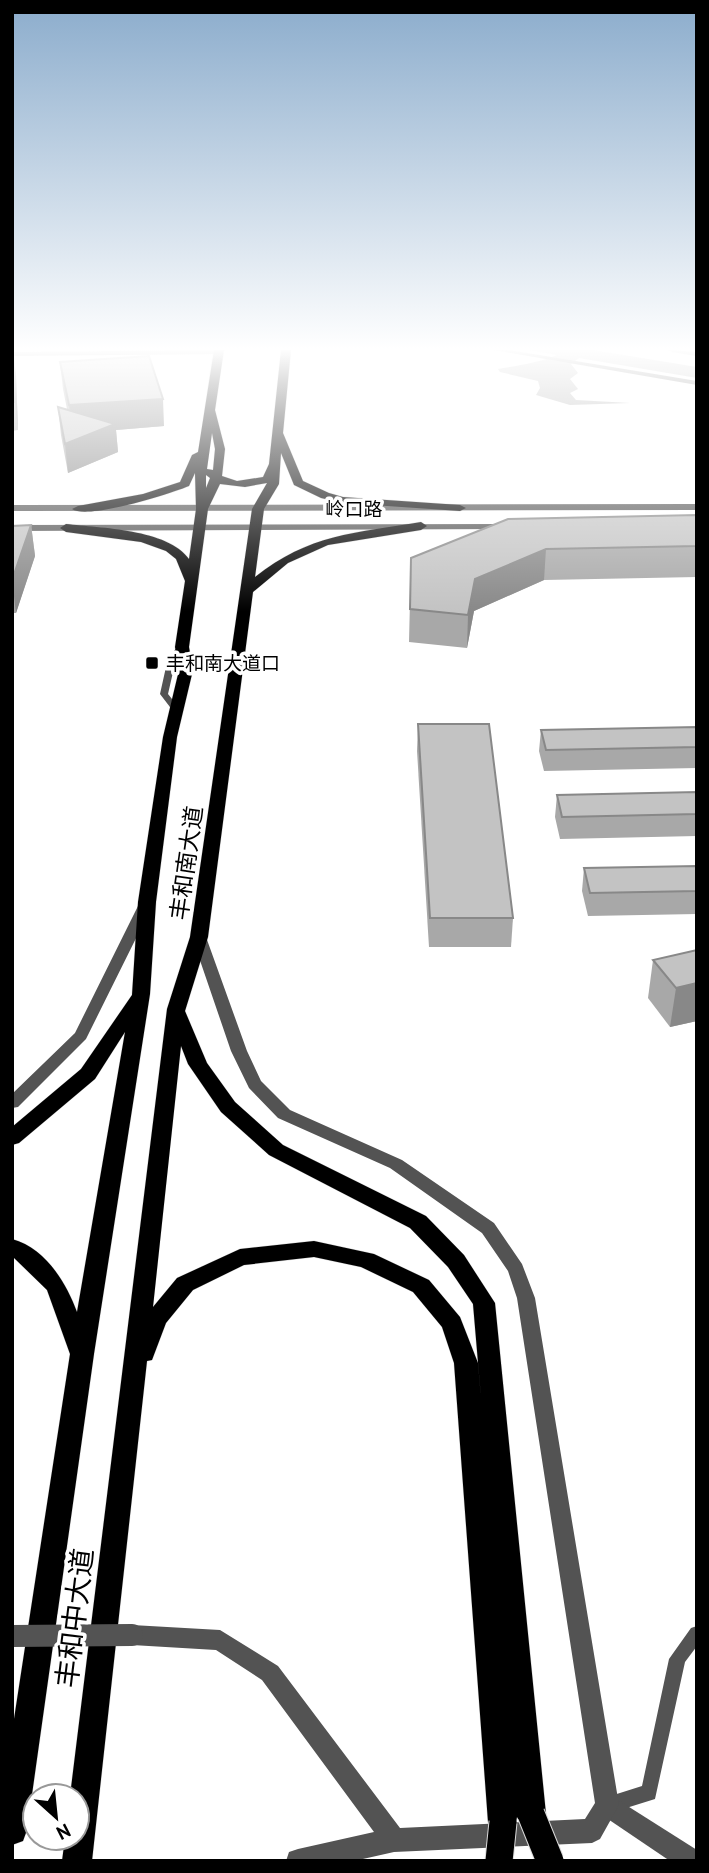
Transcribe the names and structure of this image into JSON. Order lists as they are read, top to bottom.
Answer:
{
  "streets": {
    "main road": ["丰和南大道", "丰和中大道"],
    "street": ["岭口路"]
  },
  "crossings": [
    ["岭口路", "丰和南大道"],
    ["丰和南大道", "丰和中大道"]
  ],
  "places": {
    "transit": ["丰和南大道口"]
  },
  "north": "bottom right"
}
